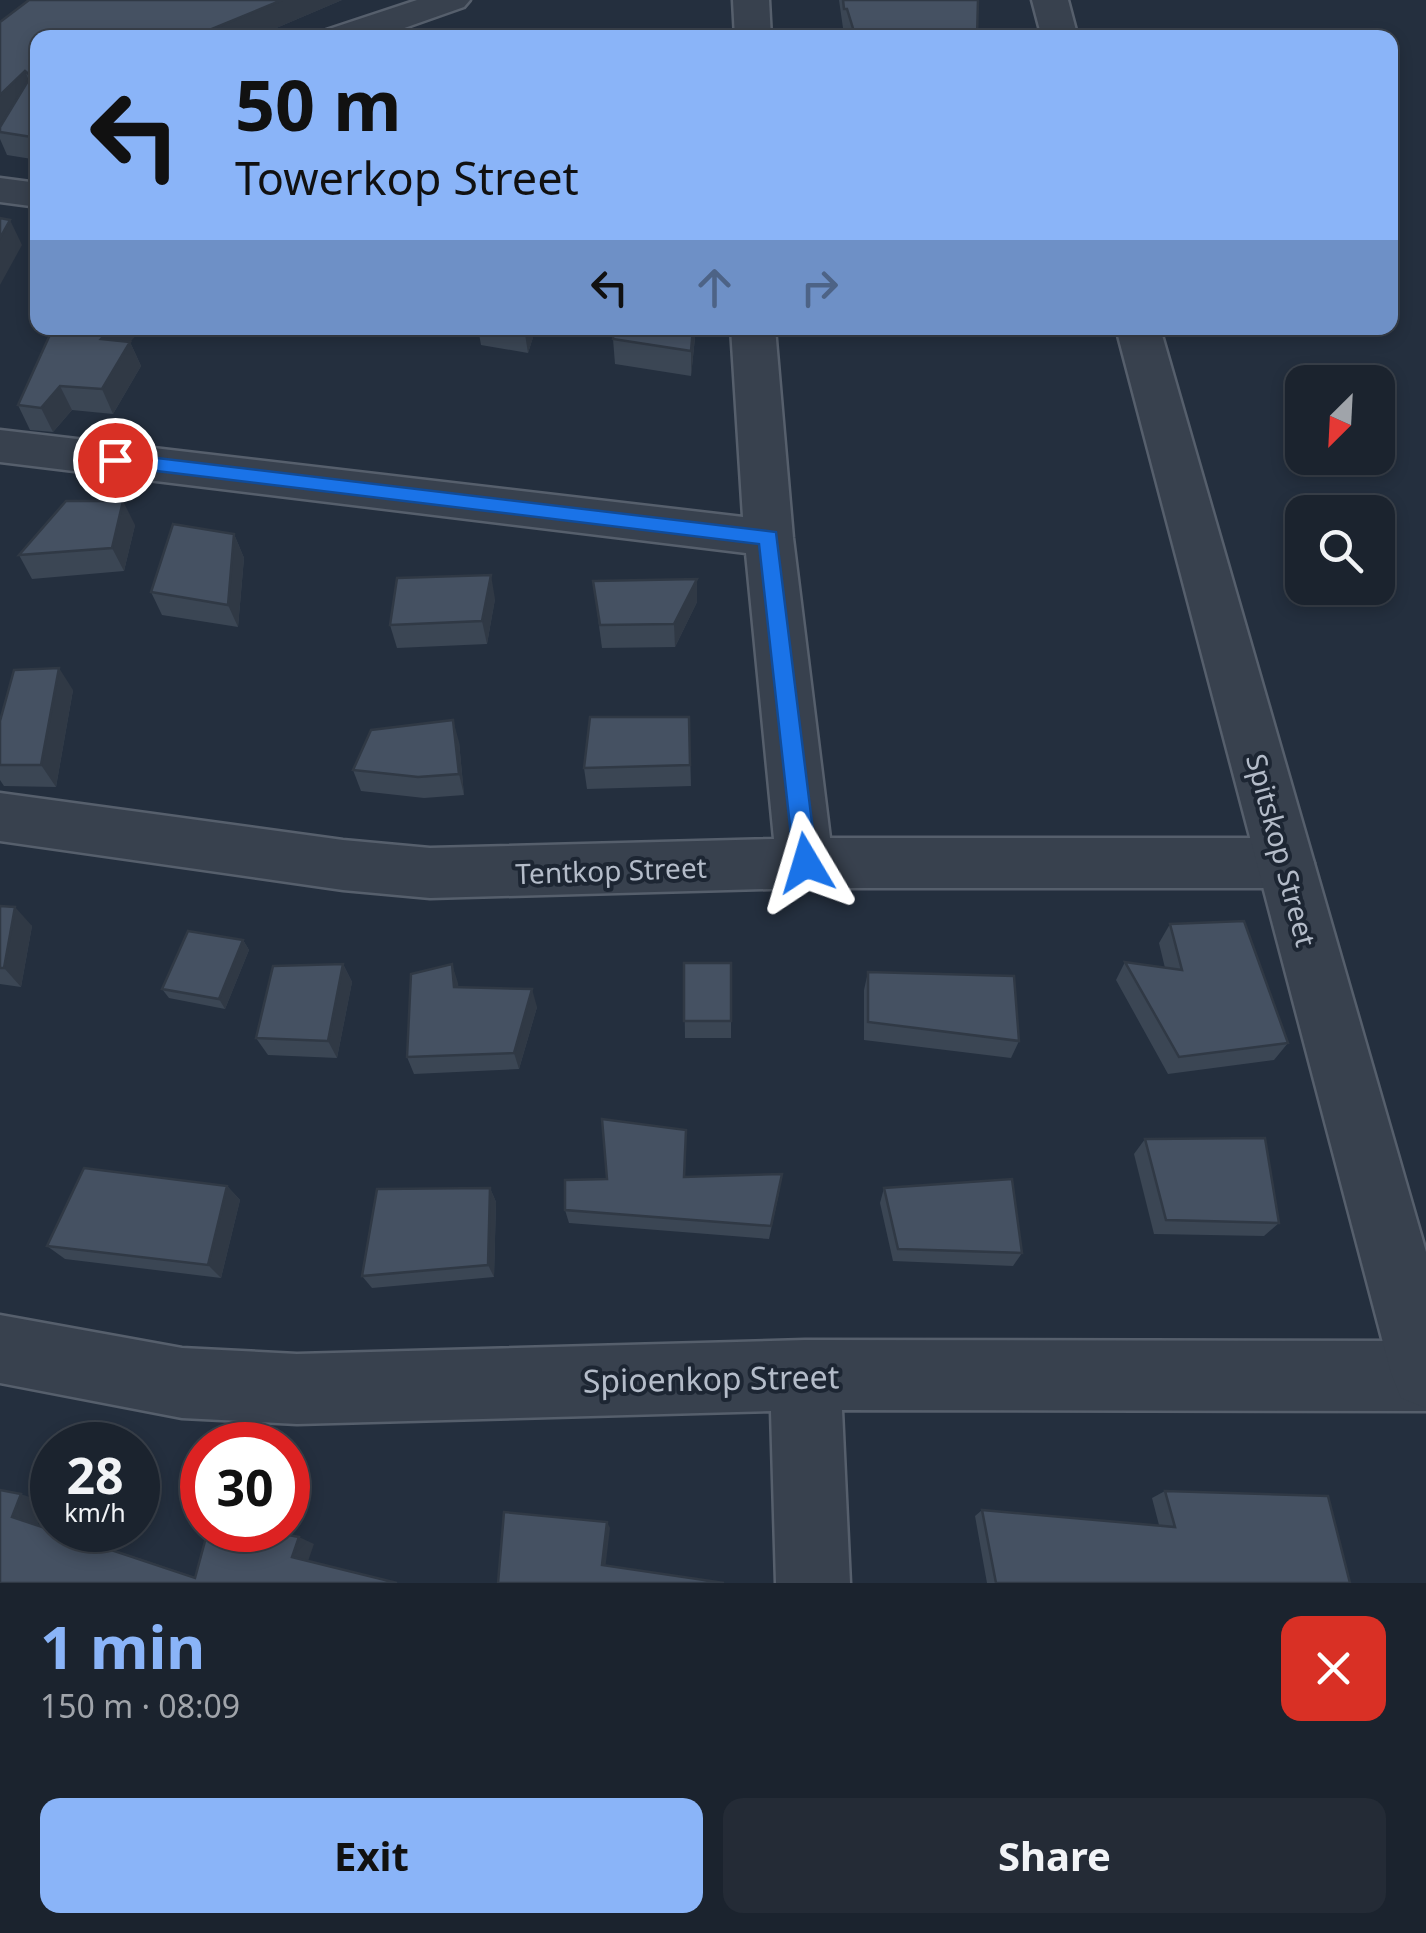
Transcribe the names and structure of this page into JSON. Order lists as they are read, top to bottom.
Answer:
{
  "streets": {
    "street": ["Spitskop Street", "Tentkop Street", "Spioenkop Street"]
  },
  "crossings": [
    ["Spitskop Street", "Tentkop Street"],
    ["Spitskop Street", "Spioenkop Street"]
  ],
  "north": "bottom left",
  "page": {
    "turn": ["50 m", "Towerkop Street"],
    "speed": "28 km/h",
    "limit": "30",
    "heading": ["1 min", "150 m · 08:09"],
    "buttons": ["Exit", "Share"]
  }
}
